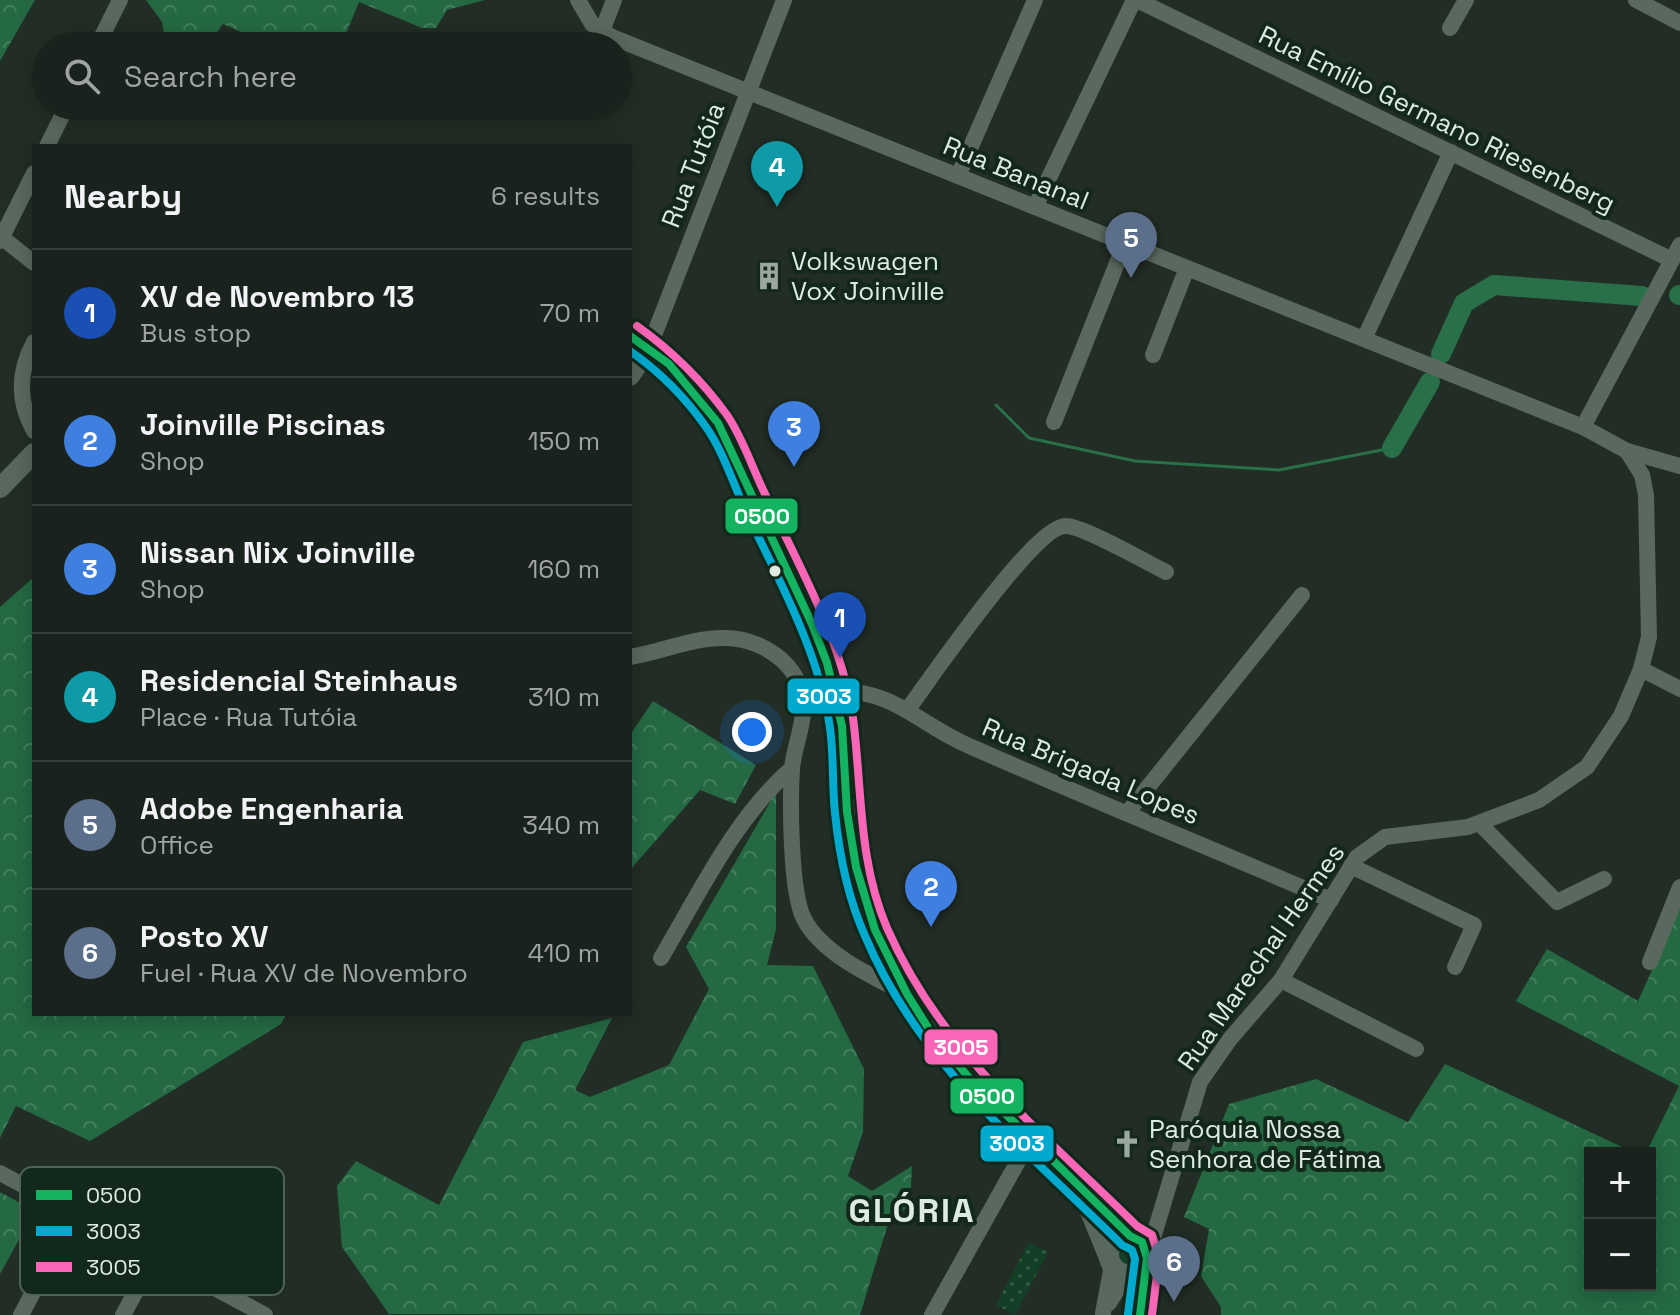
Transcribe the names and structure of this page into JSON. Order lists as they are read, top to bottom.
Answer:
{
  "streets": {
    "street": [
      "Rua Emílio Germano Riesenberg",
      "Rua Tutóia",
      "Rua Bananal",
      "Rua Brigada Lopes",
      "Rua Marechal Hermes"
    ]
  },
  "crossings": [
    ["Rua Tutóia", "Rua Bananal"],
    ["Rua Brigada Lopes", "Rua Marechal Hermes"]
  ],
  "districts": ["GLÓRIA"],
  "places": {
    "building": ["Volkswagen Vox Joinville"],
    "church": ["Paróquia Nossa Senhora de Fátima"]
  },
  "lines": ["transit line 3005", "transit line 0500", "transit line 3003"],
  "legend": ["0500", "3003", "3005"],
  "page": {
    "search": "Search here",
    "pins": [
      "4",
      "5",
      "3",
      "1",
      "2",
      "6"
    ],
    "heading": ["Nearby", "6 results"],
    "list": [
      {
        "mark": "1",
        "name": "XV de Novembro 13",
        "note": "Bus stop",
        "value": "70 m"
      },
      {
        "mark": "2",
        "name": "Joinville Piscinas",
        "note": "Shop",
        "value": "150 m"
      },
      {
        "mark": "3",
        "name": "Nissan Nix Joinville",
        "note": "Shop",
        "value": "160 m"
      },
      {
        "mark": "4",
        "name": "Residencial Steinhaus",
        "note": "Place · Rua Tutóia",
        "value": "310 m"
      },
      {
        "mark": "5",
        "name": "Adobe Engenharia",
        "note": "Office",
        "value": "340 m"
      },
      {
        "mark": "6",
        "name": "Posto XV",
        "note": "Fuel · Rua XV de Novembro",
        "value": "410 m"
      }
    ],
    "map_buttons": ["+", "−"]
  }
}
